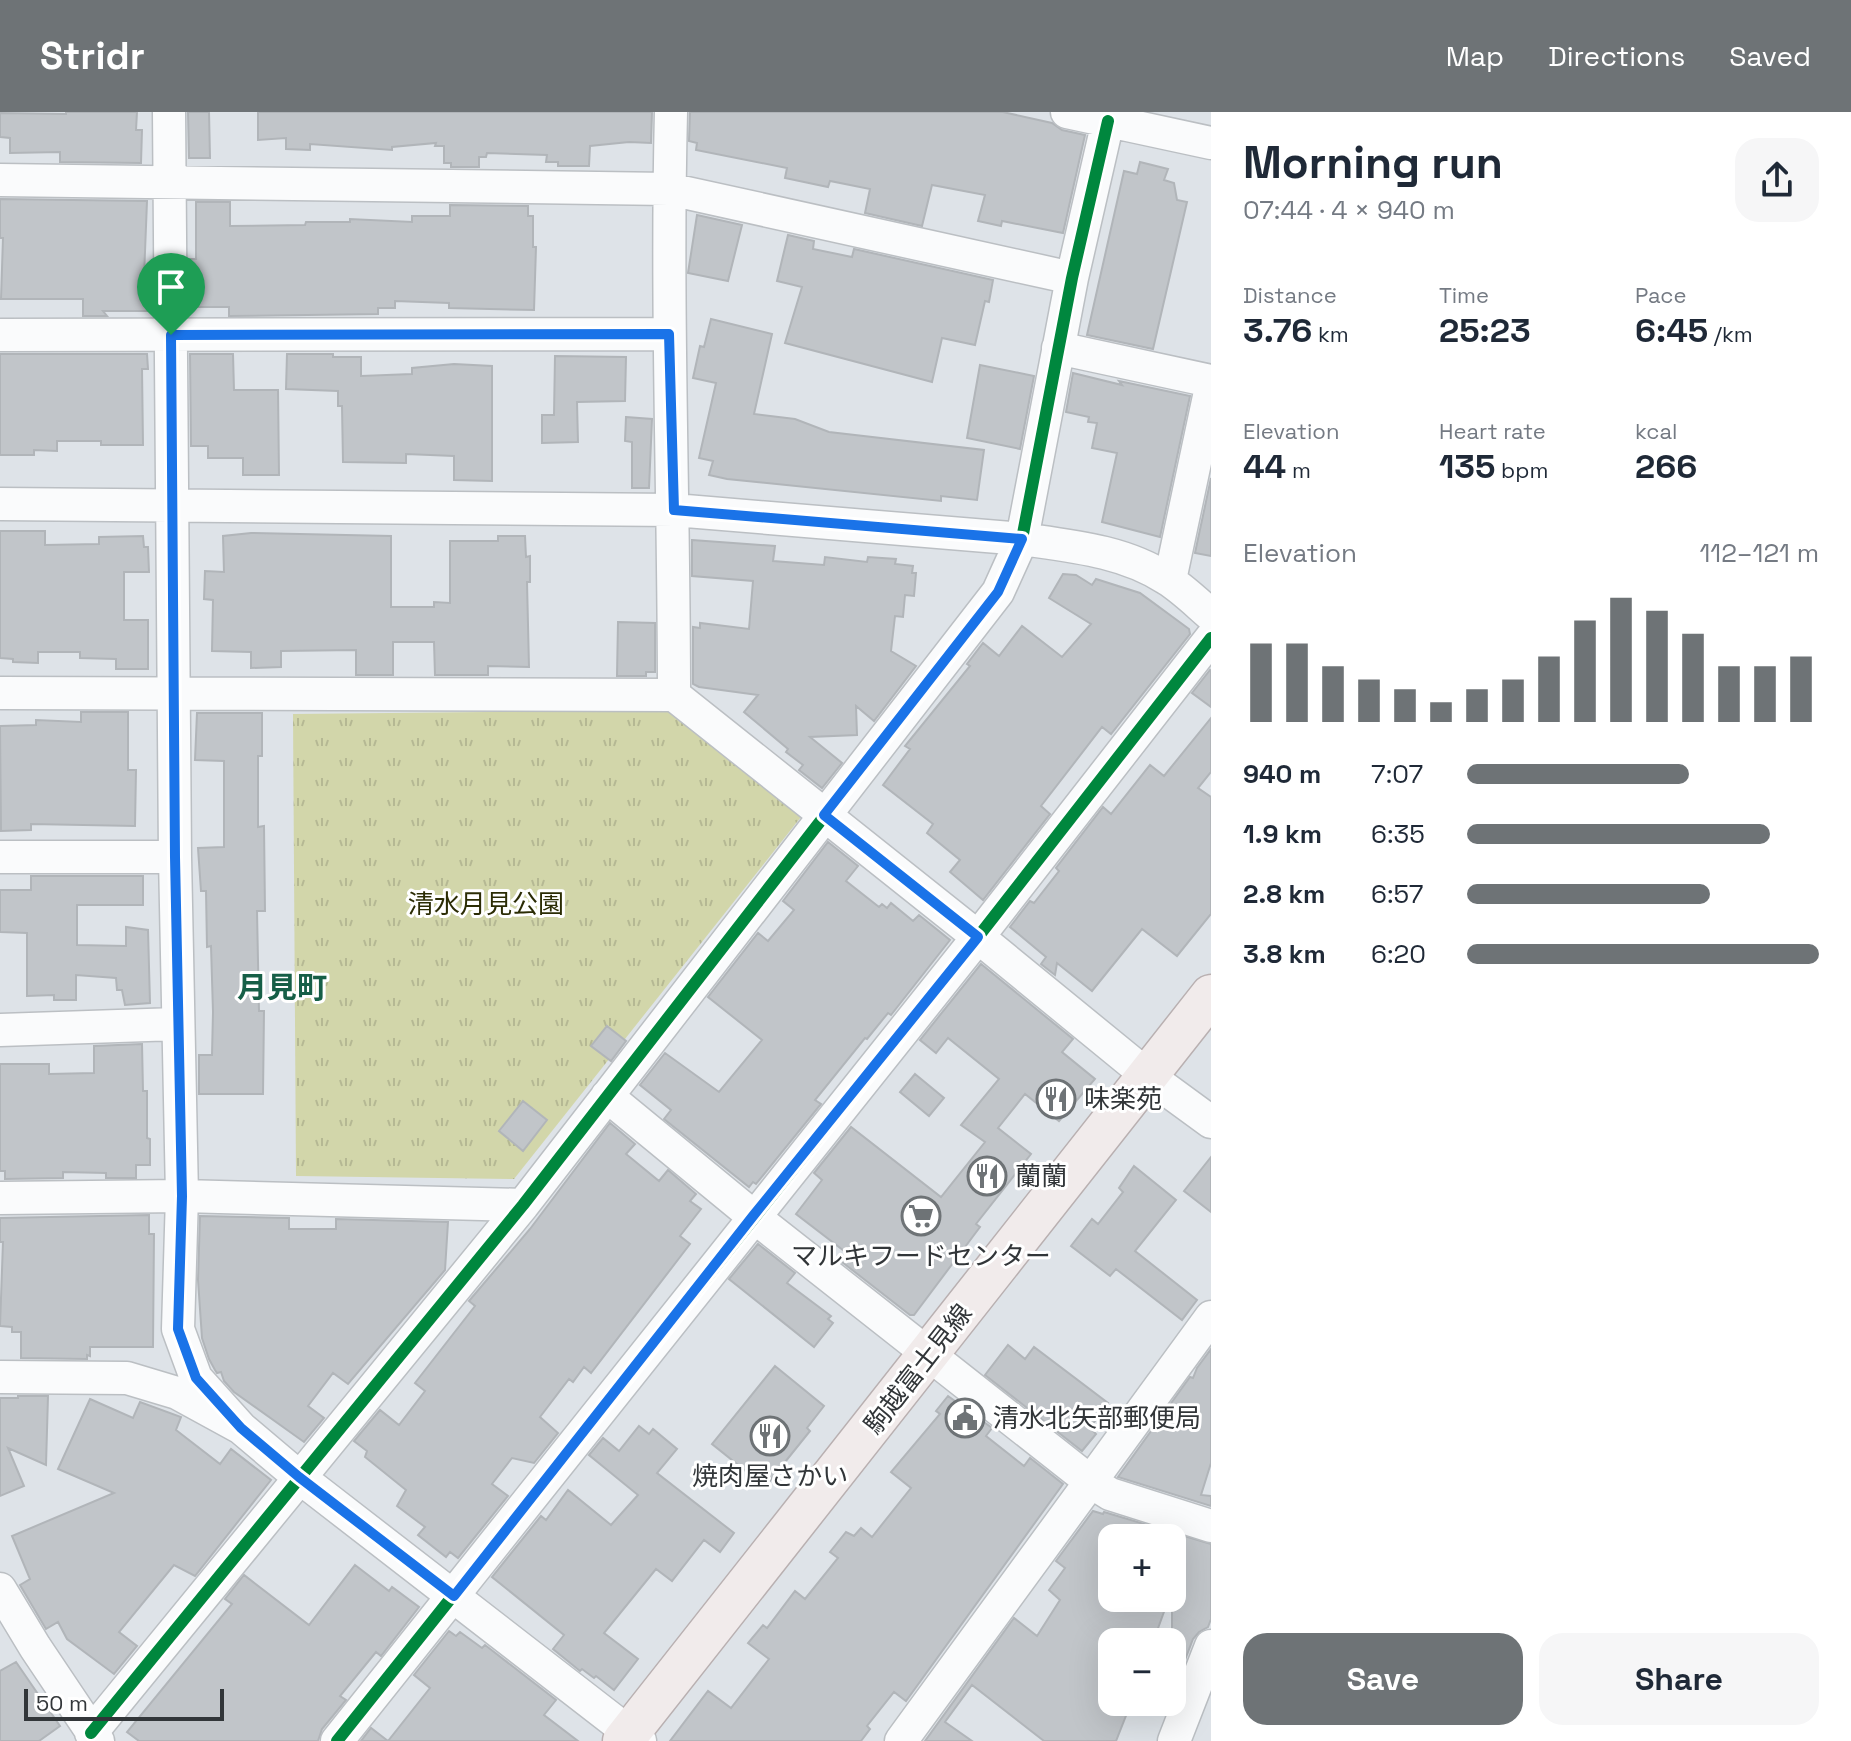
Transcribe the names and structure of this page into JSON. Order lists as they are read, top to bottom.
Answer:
{
  "streets": {
    "main road": ["駒越富士見線"]
  },
  "districts": ["月見町"],
  "parks": ["清水月見公園"],
  "places": {
    "restaurant": ["味楽苑", "蘭蘭", "焼肉屋さかい"],
    "supermarket": ["マルキフードセンター"],
    "public building": ["清水北矢部郵便局"]
  },
  "scale_bar": "50 m",
  "page": {
    "header": "Stridr",
    "nav": ["Map", "Directions", "Saved"],
    "heading": ["Morning run", "07:44 · 4 × 940 m"],
    "stats": [
      ["Distance", "3.76 km"],
      ["Time", "25:23"],
      ["Pace", "6:45 /km"],
      ["Elevation", "44 m"],
      ["Heart rate", "135 bpm"],
      ["kcal", "266"]
    ],
    "chart": ["Elevation", "112–121 m"],
    "list": [
      {
        "name": "940 m",
        "note": "7:07"
      },
      {
        "name": "1.9 km",
        "note": "6:35"
      },
      {
        "name": "2.8 km",
        "note": "6:57"
      },
      {
        "name": "3.8 km",
        "note": "6:20"
      }
    ],
    "map_buttons": ["+", "−"],
    "buttons": ["Save", "Share"],
    "scale": "50 m"
  }
}
